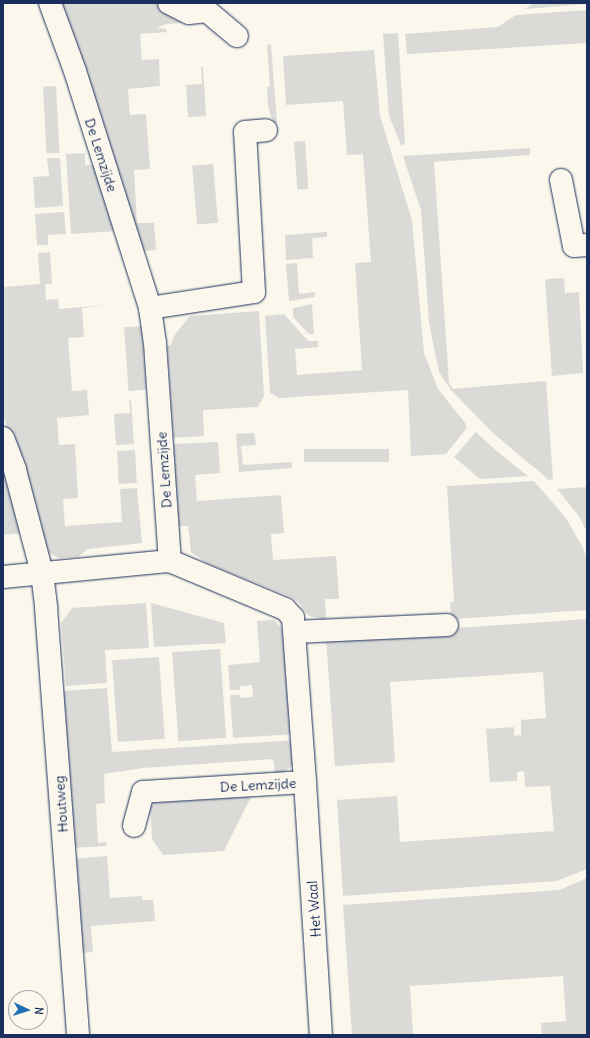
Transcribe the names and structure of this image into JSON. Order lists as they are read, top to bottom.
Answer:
{
  "streets": {
    "street": ["De Lemzijde", "Houtweg", "Het Waal"]
  },
  "crossings": [
    ["De Lemzijde", "Houtweg"],
    ["De Lemzijde", "Het Waal"]
  ],
  "north": "right"
}
